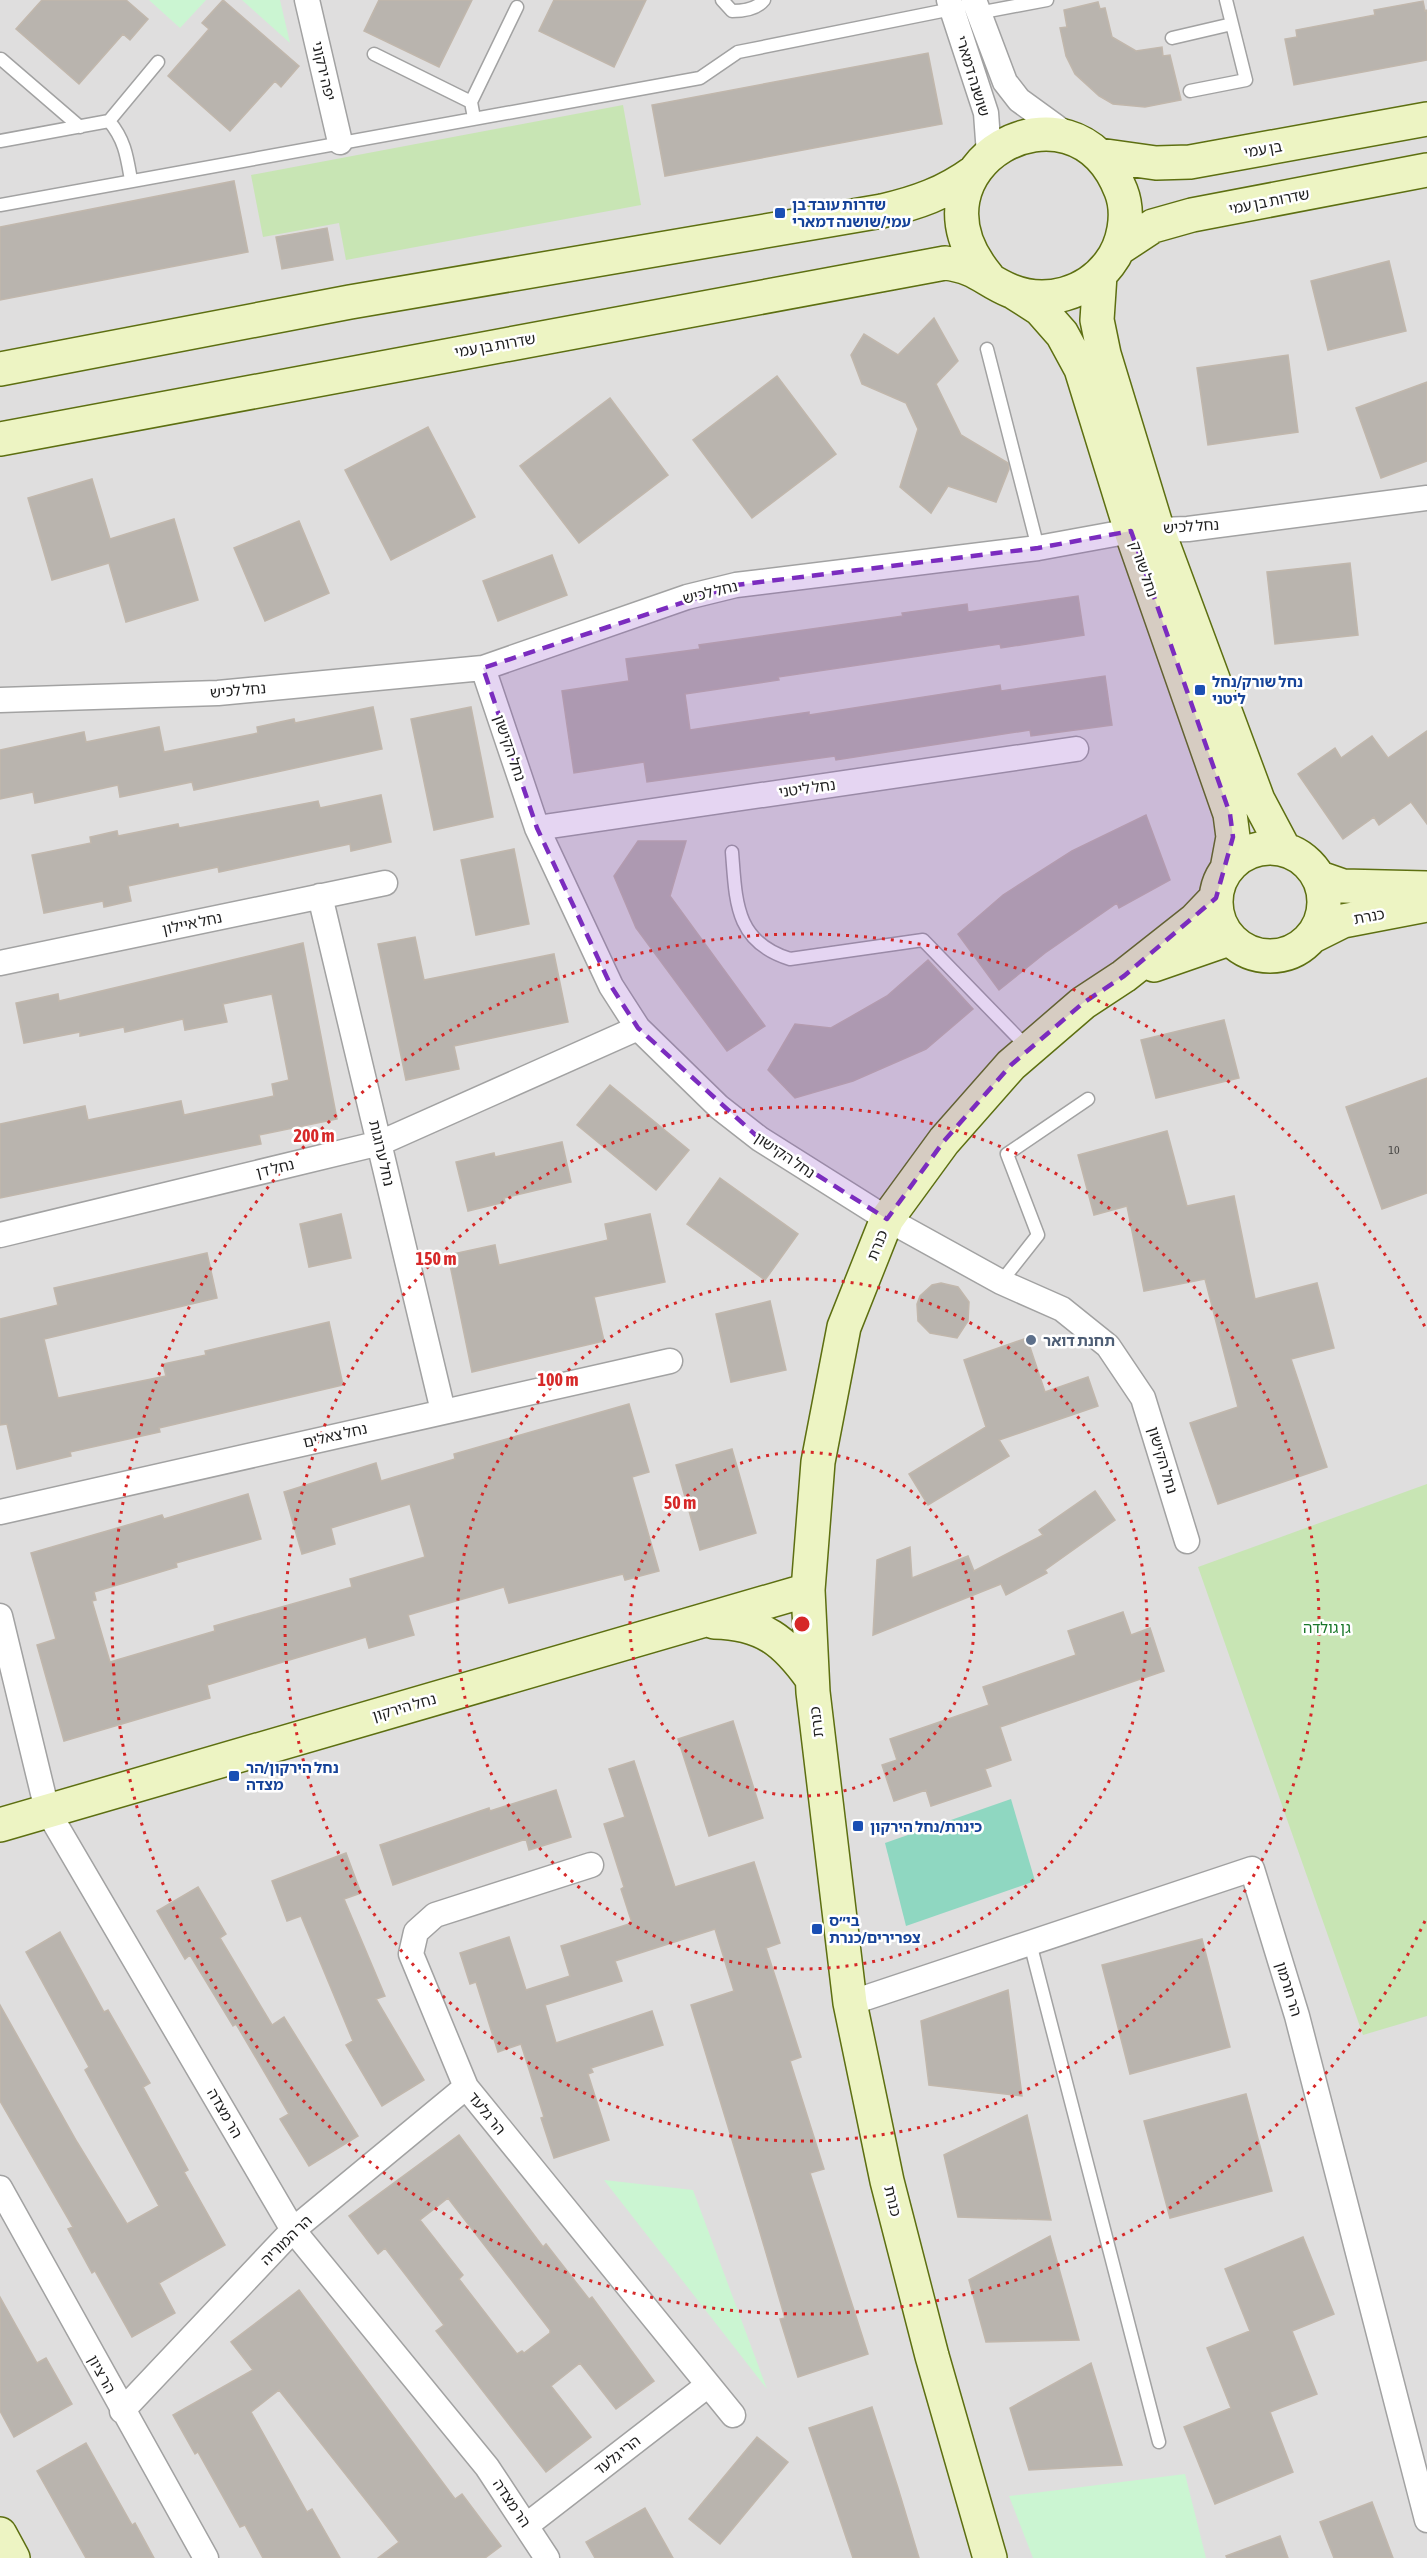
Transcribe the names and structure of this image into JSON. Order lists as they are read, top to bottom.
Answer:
{
  "streets": {
    "street": [
      "יפה ירקוני",
      "שושנה דמארי",
      "בן עמי",
      "שדרות בן עמי",
      "נחל לכיש",
      "נחל שורק",
      "נחל הקישון",
      "נחל ליטני",
      "כנרת",
      "נחל איילון",
      "נחל ערוגות",
      "נחל דן",
      "נחל צאלים",
      "נחל הירקון",
      "הר חרמון",
      "הר מצדה",
      "הר גלעד",
      "הר המוריה",
      "הר ציון",
      "הרי גלעד"
    ]
  },
  "crossings": [
    ["שושנה דמארי", "בן עמי"],
    ["שושנה דמארי", "שדרות בן עמי"],
    ["שושנה דמארי", "נחל שורק"],
    ["בן עמי", "שדרות בן עמי"],
    ["בן עמי", "נחל שורק"],
    ["שדרות בן עמי", "נחל שורק"],
    ["נחל לכיש", "נחל שורק"],
    ["נחל לכיש", "נחל הקישון"],
    ["נחל שורק", "כנרת"],
    ["נחל הקישון", "נחל ליטני"],
    ["נחל הקישון", "כנרת"],
    ["נחל הקישון", "נחל דן"],
    ["כנרת", "נחל הירקון"],
    ["כנרת", "הר חרמון"],
    ["נחל איילון", "נחל ערוגות"],
    ["נחל ערוגות", "נחל דן"],
    ["נחל ערוגות", "נחל צאלים"],
    ["נחל הירקון", "הר מצדה"],
    ["הר מצדה", "הר המוריה"],
    ["הר מצדה", "הרי גלעד"],
    ["הר גלעד", "הר המוריה"],
    ["הר גלעד", "הרי גלעד"],
    ["הר המוריה", "הר ציון"]
  ],
  "parks": ["גן גולדה"],
  "places": {
    "transit": [
      "שדרות עובד בן עמי/שושנה דמארי",
      "נחל שורק/נחל ליטני",
      "נחל הירקון/הר מצדה",
      "כינרת/נחל הירקון",
      "בי״ס צפרירים/כנרת"
    ],
    "other": ["תחנת דואר"]
  },
  "house_numbers": ["10"],
  "rings": [
    "200 m",
    "150 m",
    "100 m",
    "50 m"
  ]
}
